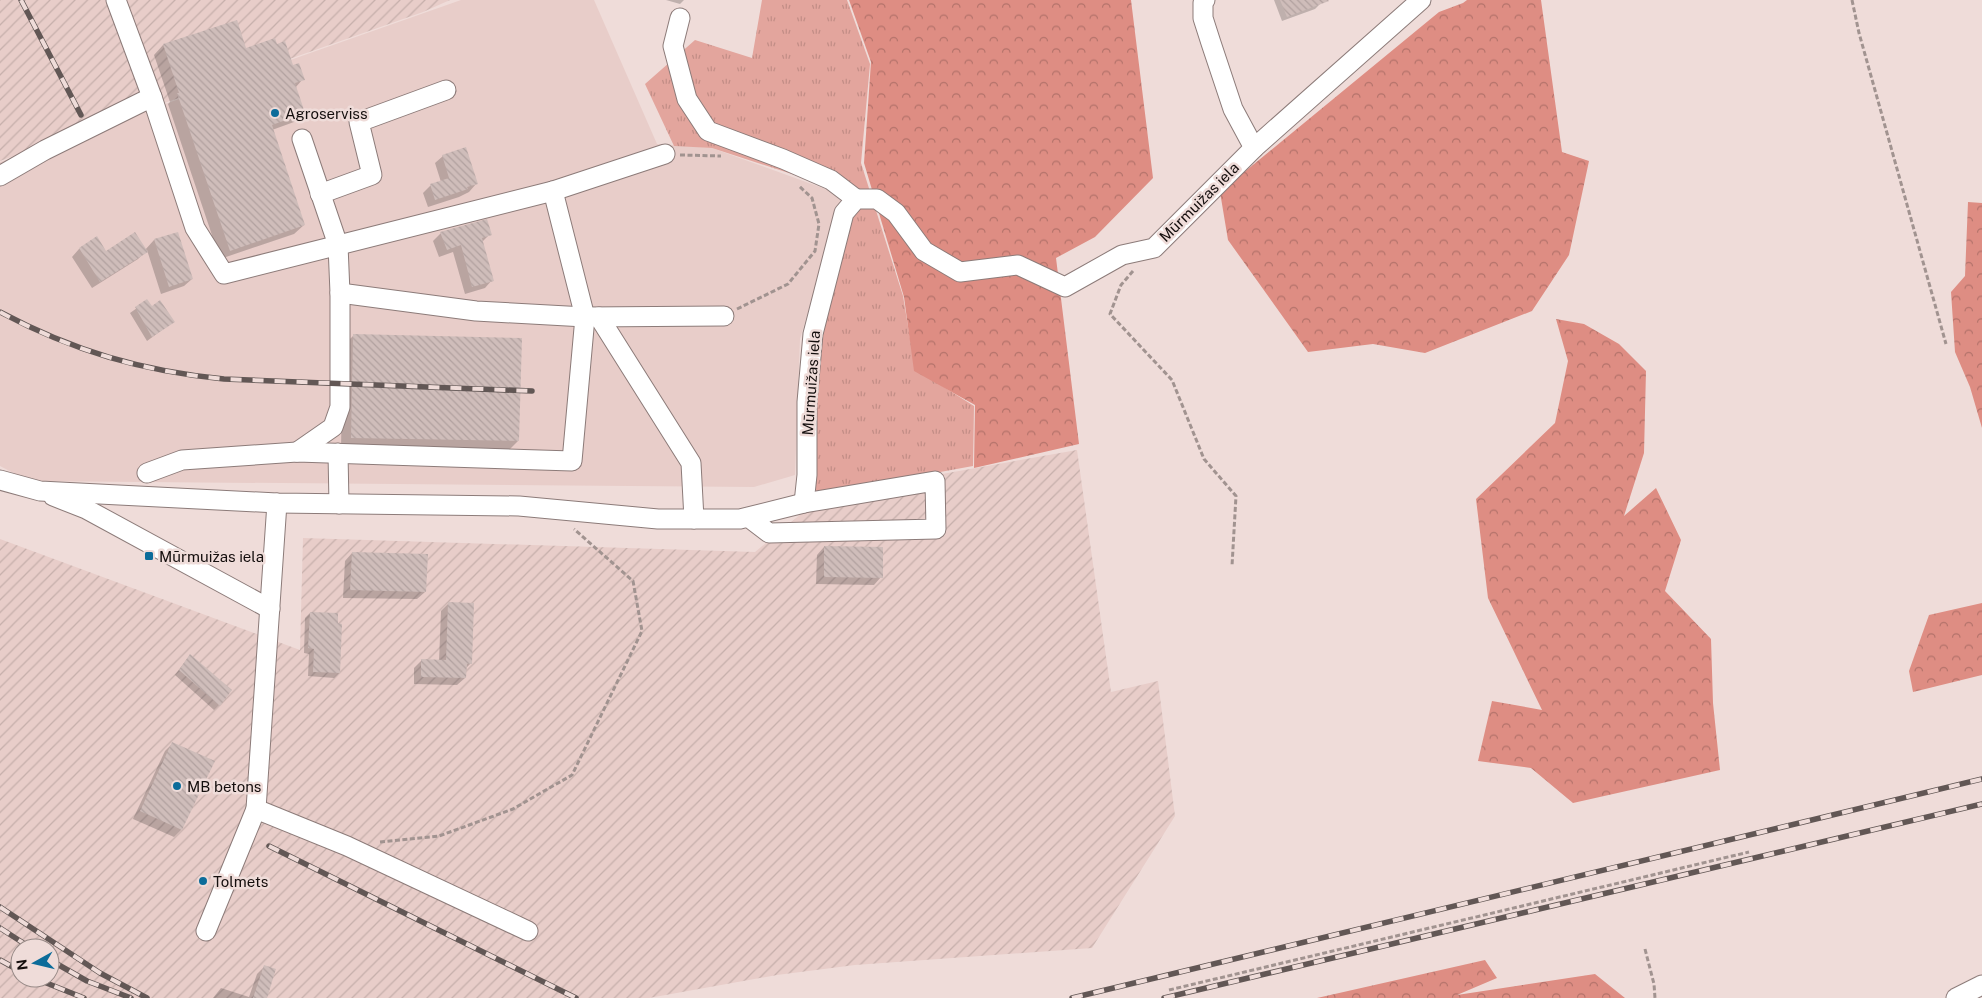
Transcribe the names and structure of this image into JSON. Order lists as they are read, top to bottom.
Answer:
{
  "streets": {
    "street": ["Mūrmuižas iela"]
  },
  "places": {
    "other": ["Agroserviss", "MB betons", "Tolmets"],
    "transit": ["Mūrmuižas iela"]
  },
  "north": "left"
}
